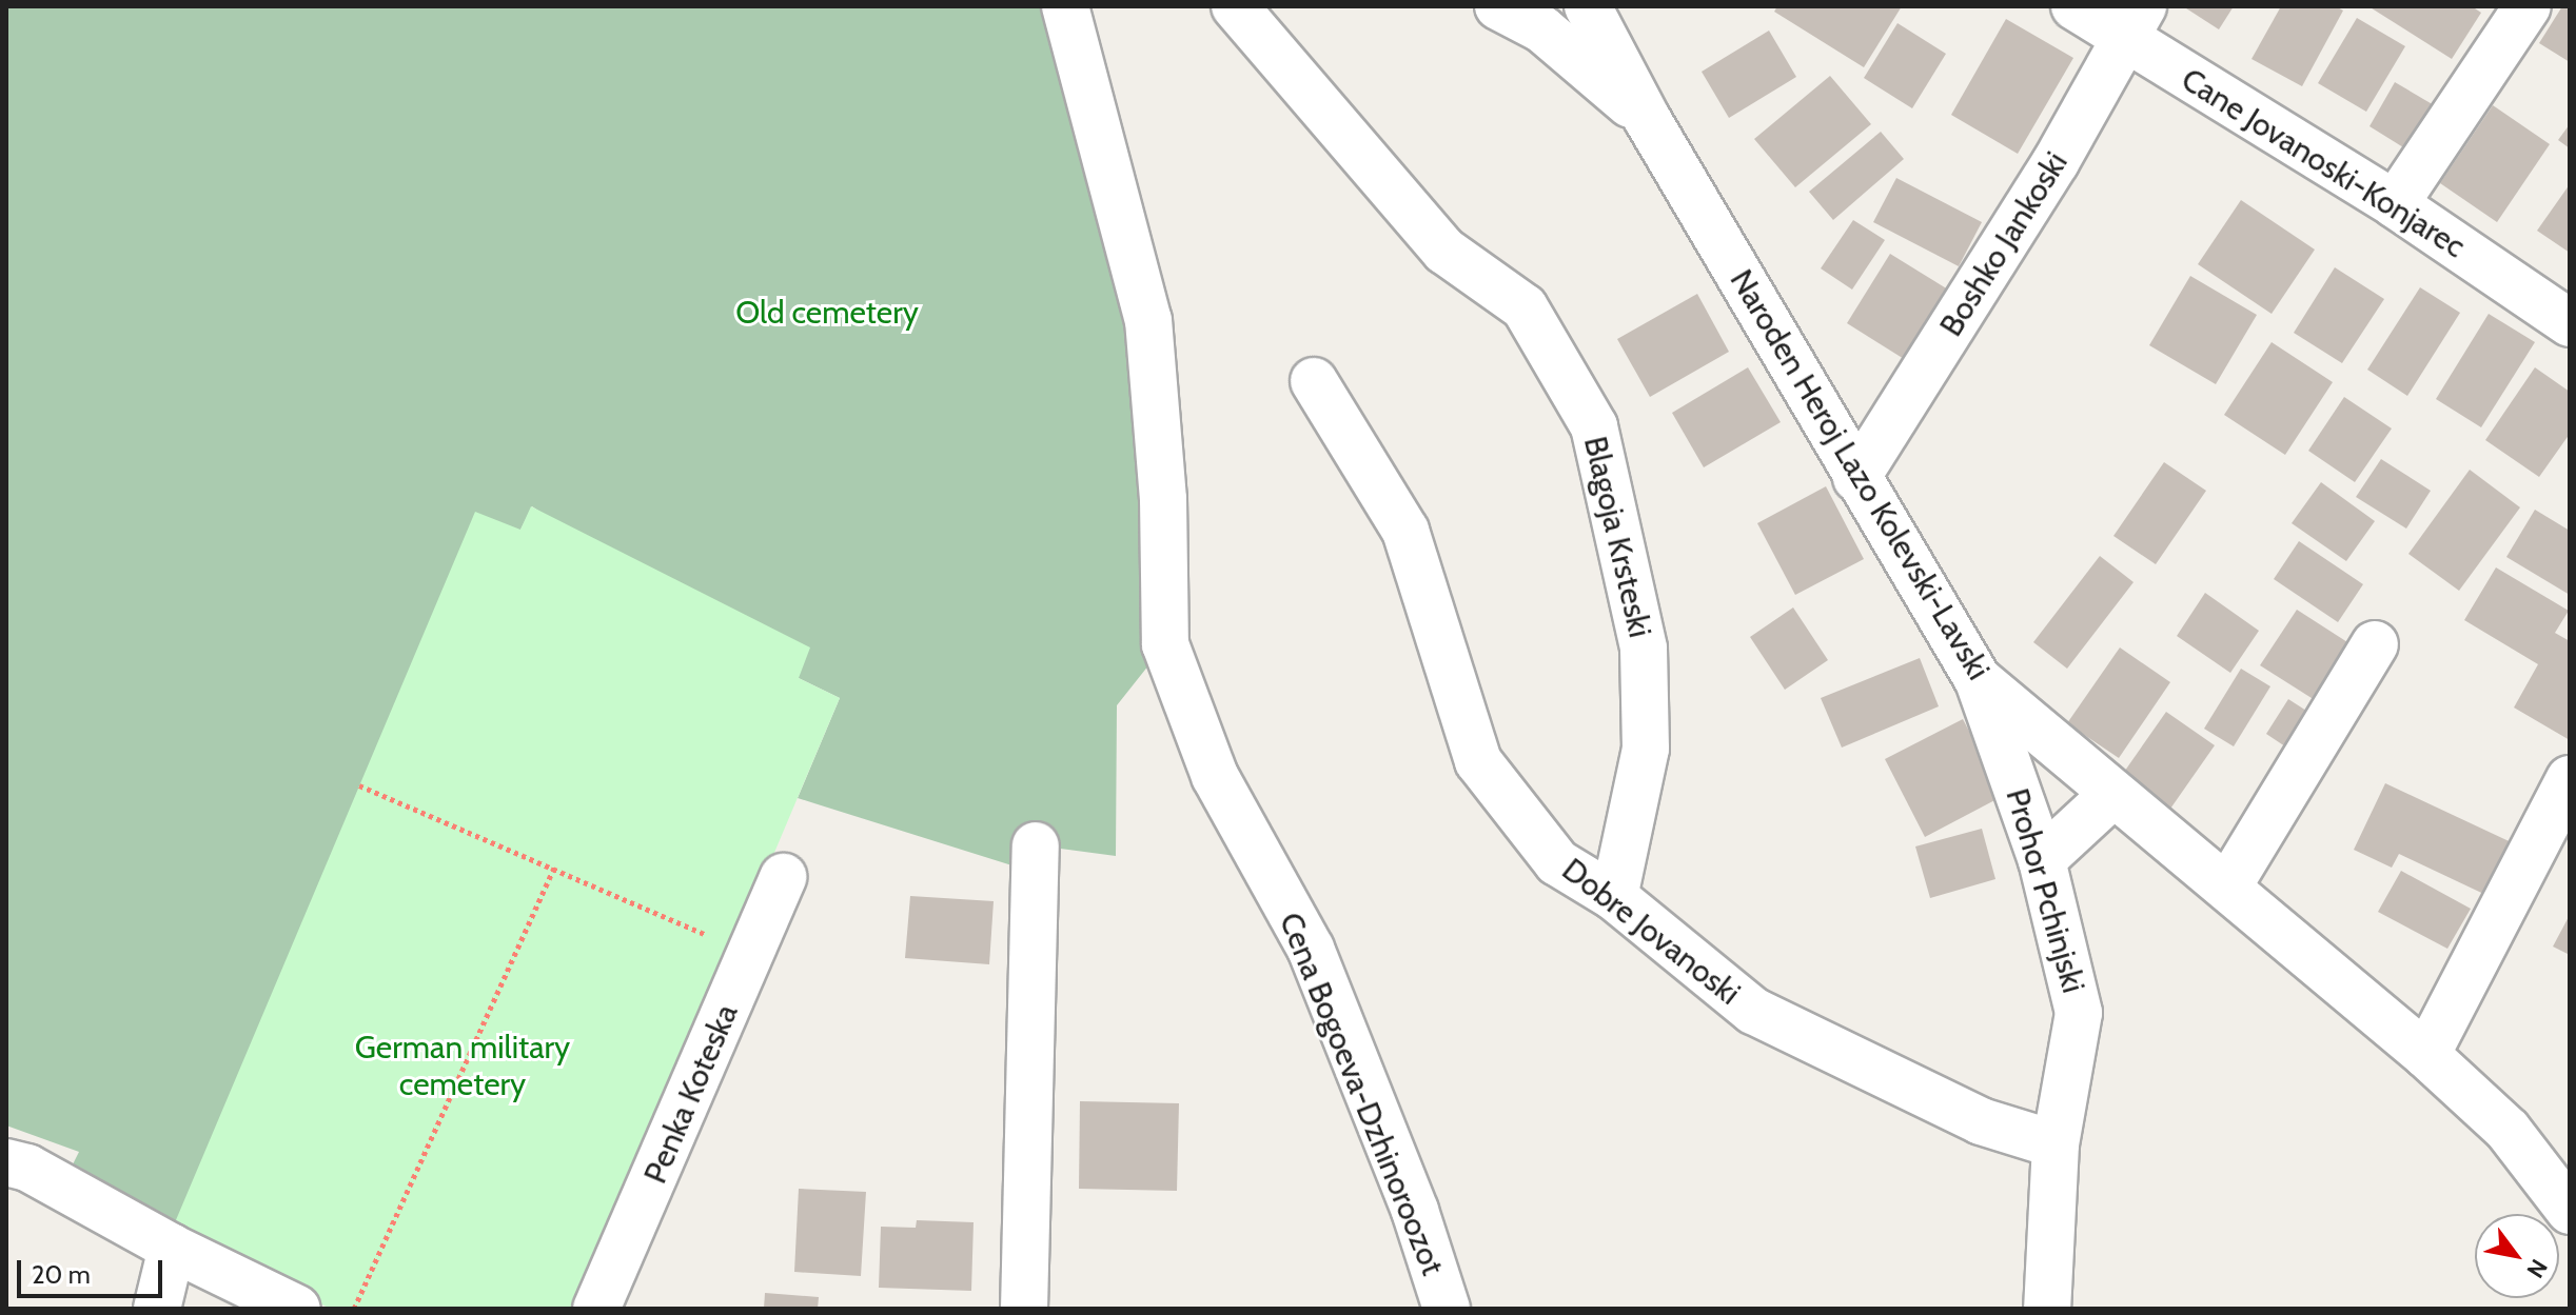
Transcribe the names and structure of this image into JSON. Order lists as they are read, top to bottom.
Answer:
{
  "streets": {
    "street": [
      "Cane Jovanoski-Konjarec",
      "Boshko Jankoski",
      "Naroden Heroj Lazo Kolevski-Lavski",
      "Blagoja Krsteski",
      "Prohor Pchinjski",
      "Dobre Jovanoski",
      "Penka Koteska",
      "Cena Bogoeva-Dzhinoroozot"
    ]
  },
  "crossings": [
    ["Cane Jovanoski-Konjarec", "Boshko Jankoski"],
    ["Boshko Jankoski", "Naroden Heroj Lazo Kolevski-Lavski"],
    ["Naroden Heroj Lazo Kolevski-Lavski", "Prohor Pchinjski"],
    ["Blagoja Krsteski", "Dobre Jovanoski"],
    ["Prohor Pchinjski", "Dobre Jovanoski"]
  ],
  "parks": ["Old cemetery", "German military cemetery"],
  "scale_bar": "20 m",
  "north": "bottom right"
}
